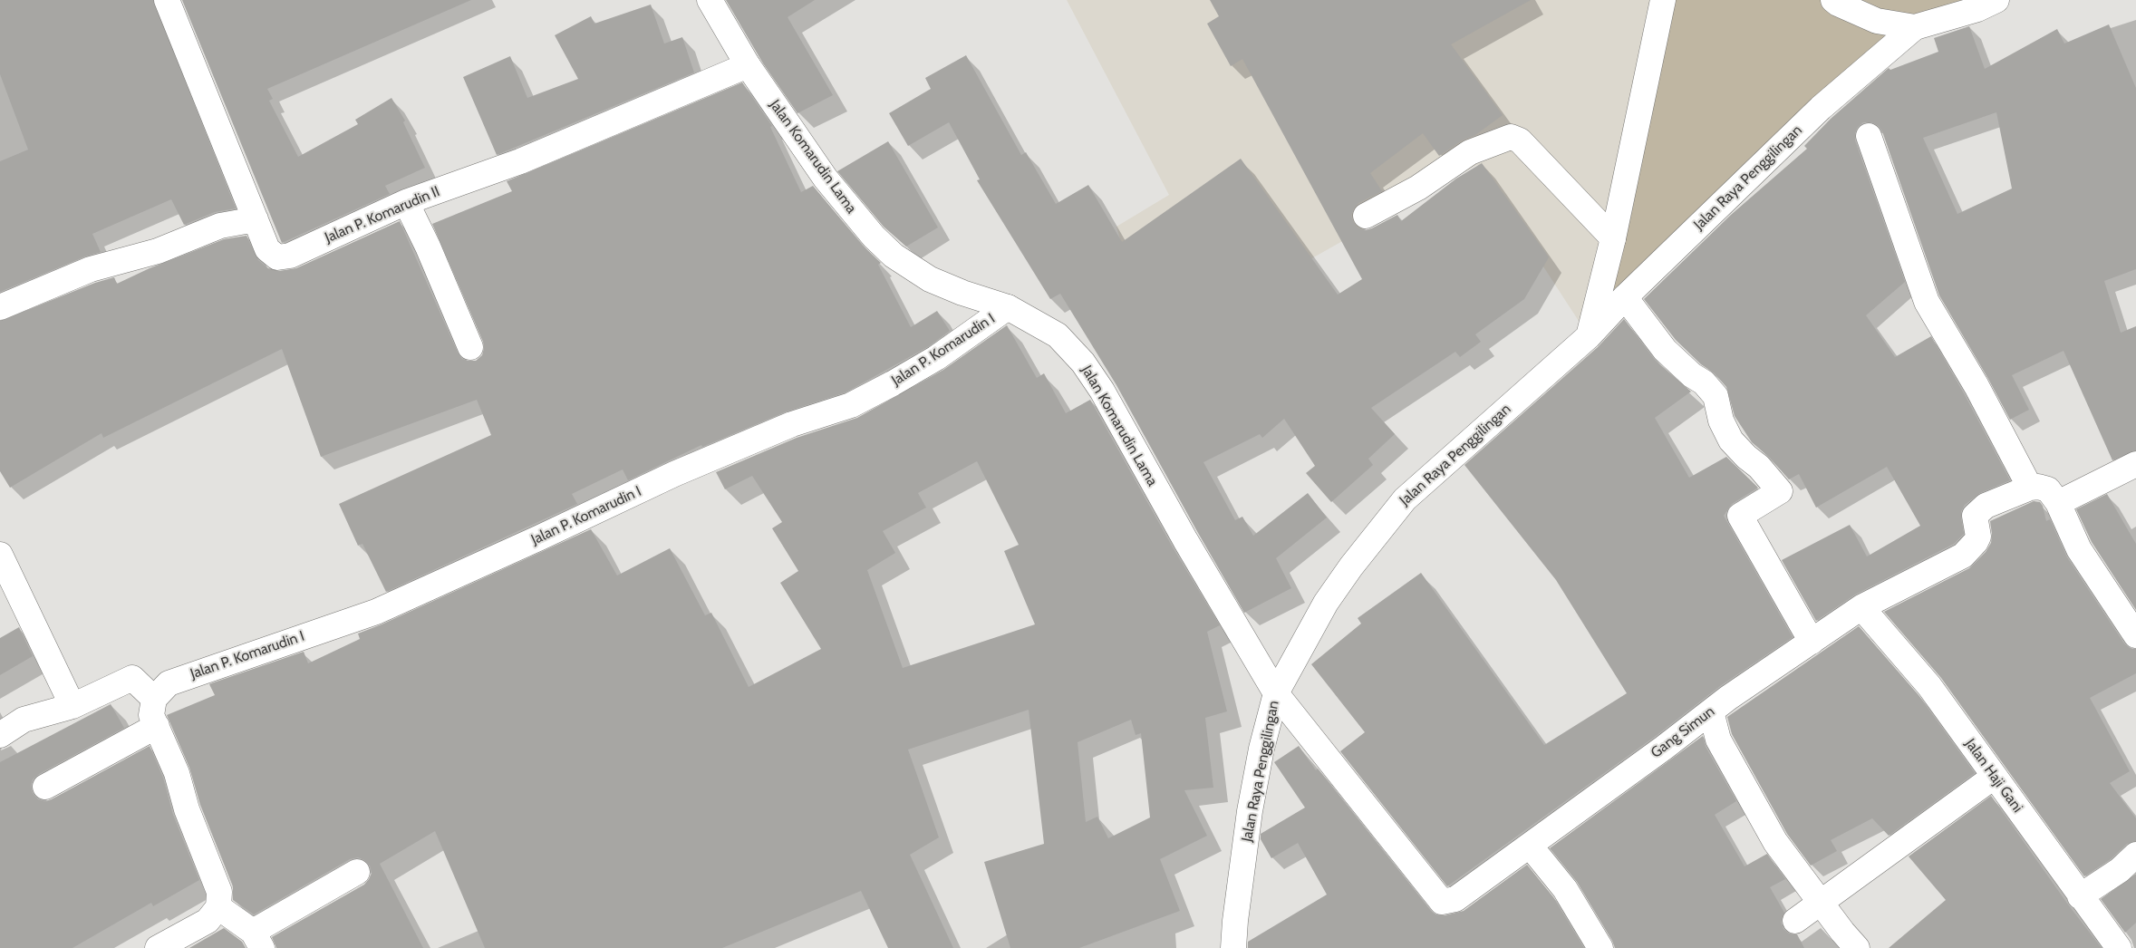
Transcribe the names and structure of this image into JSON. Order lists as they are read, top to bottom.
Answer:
{
  "streets": {
    "street": [
      "Jalan Komarudin Lama",
      "Jalan Raya Penggilingan",
      "Jalan P. Komarudin II",
      "Jalan P. Komarudin I",
      "Gang Simun",
      "Jalan Haji Gani"
    ]
  },
  "crossings": [
    ["Jalan Komarudin Lama", "Jalan Raya Penggilingan"],
    ["Jalan Komarudin Lama", "Jalan P. Komarudin II"],
    ["Jalan Komarudin Lama", "Jalan P. Komarudin I"],
    ["Jalan Komarudin Lama", "Gang Simun"],
    ["Jalan Raya Penggilingan", "Gang Simun"],
    ["Gang Simun", "Jalan Haji Gani"]
  ]
}
